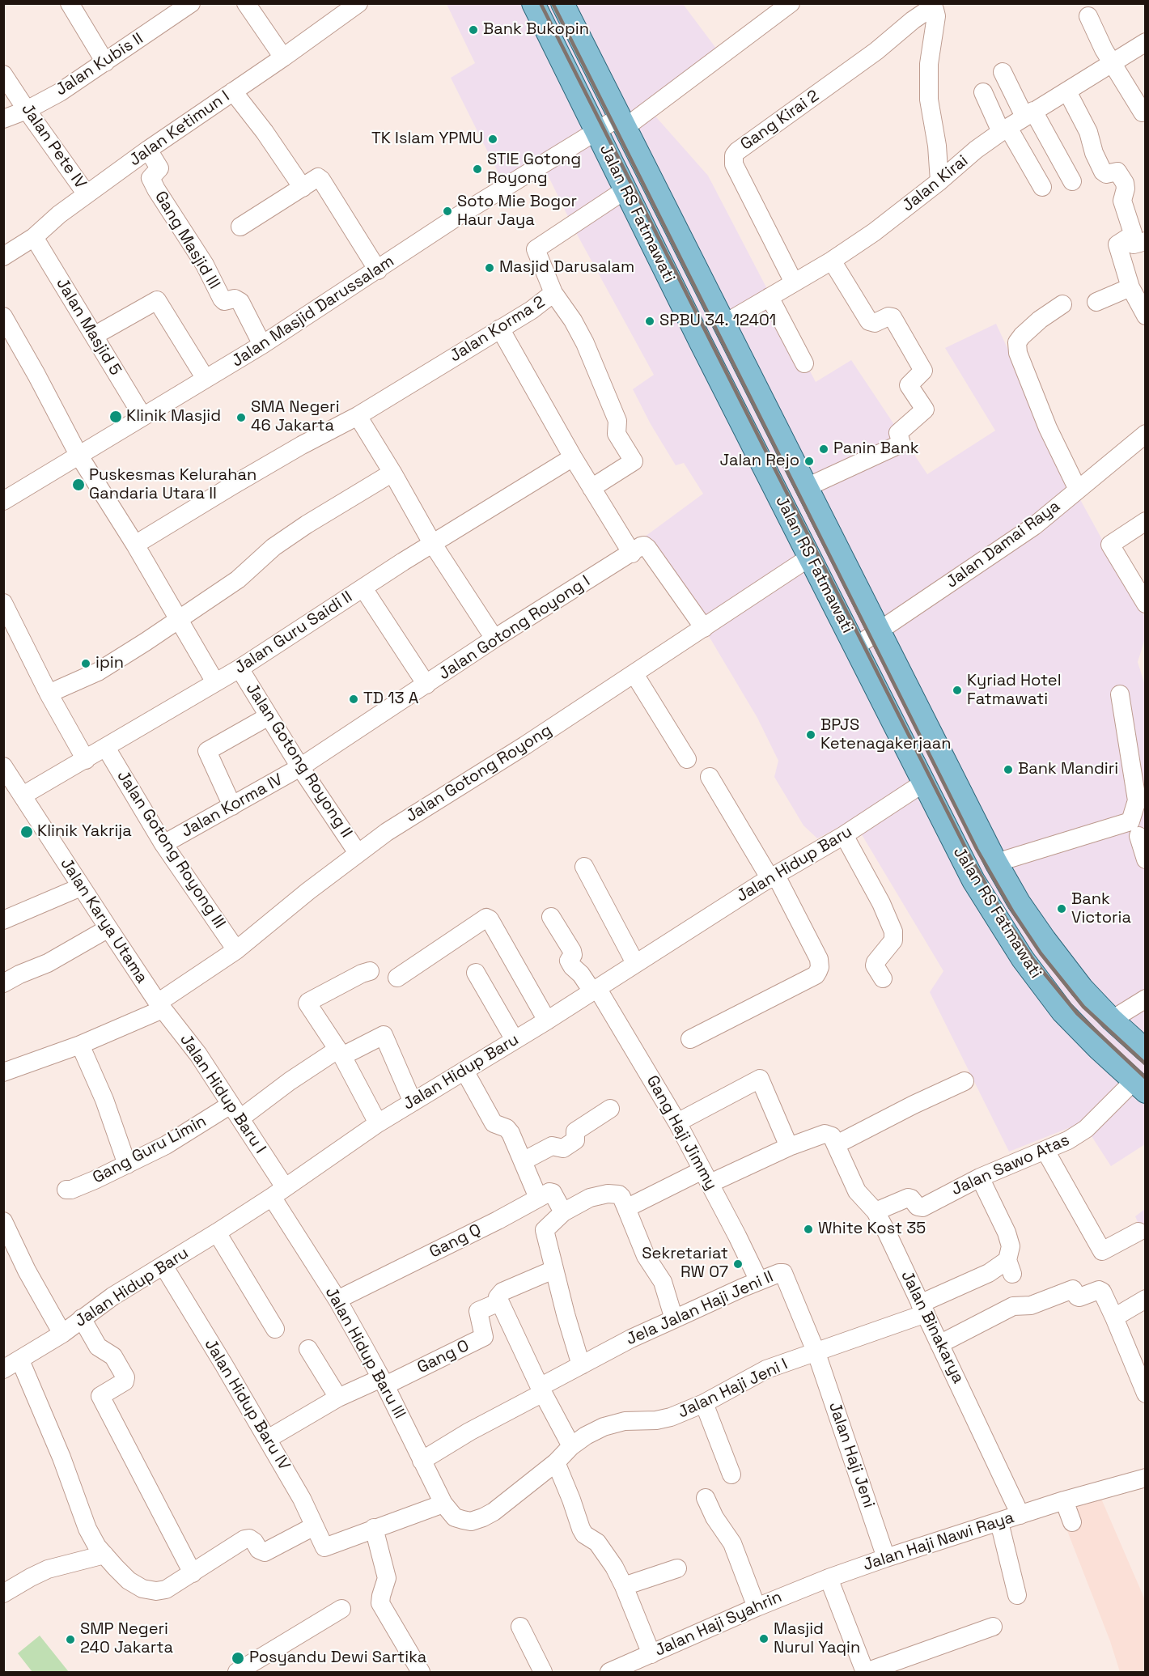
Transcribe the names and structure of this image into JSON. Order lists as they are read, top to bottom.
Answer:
{
  "streets": {
    "main road": ["Jalan RS Fatmawati"],
    "street": [
      "Jalan Kubis II",
      "Gang Kirai 2",
      "Jalan Ketimun I",
      "Jalan Pete IV",
      "Jalan Kirai",
      "Gang Masjid III",
      "Jalan Masjid Darussalam",
      "Jalan Masjid 5",
      "Jalan Korma 2",
      "Jalan Damai Raya",
      "Jalan Gotong Royong I",
      "Jalan Guru Saidi II",
      "Jalan Gotong Royong II",
      "Jalan Gotong Royong",
      "Jalan Korma IV",
      "Jalan Gotong Royong III",
      "Jalan Hidup Baru",
      "Jalan Karya Utama",
      "Jalan Hidup Baru I",
      "Gang Haji Jimmy",
      "Gang Guru Limin",
      "Jalan Sawo Atas",
      "Gang Q",
      "Jela Jalan Haji Jeni II",
      "Jalan Binakarya",
      "Jalan Hidup Baru III",
      "Gang O",
      "Jalan Haji Jeni I",
      "Jalan Hidup Baru IV",
      "Jalan Haji Jeni",
      "Jalan Haji Nawi Raya",
      "Jalan Haji Syahrin"
    ]
  },
  "crossings": [
    ["Jalan Kubis II", "Jalan Pete IV"],
    ["Gang Kirai 2", "Jalan Kirai"],
    ["Jalan Ketimun I", "Jalan Pete IV"],
    ["Jalan Ketimun I", "Gang Masjid III"],
    ["Jalan Ketimun I", "Jalan Masjid 5"],
    ["Jalan Kirai", "Jalan RS Fatmawati"],
    ["Jalan RS Fatmawati", "Jalan Masjid Darussalam"],
    ["Jalan RS Fatmawati", "Jalan Korma 2"],
    ["Jalan RS Fatmawati", "Jalan Damai Raya"],
    ["Jalan RS Fatmawati", "Jalan Gotong Royong"],
    ["Jalan RS Fatmawati", "Jalan Hidup Baru"],
    ["Jalan RS Fatmawati", "Jalan Sawo Atas"],
    ["Gang Masjid III", "Jalan Masjid Darussalam"],
    ["Jalan Masjid Darussalam", "Jalan Masjid 5"],
    ["Jalan Gotong Royong I", "Jalan Gotong Royong II"],
    ["Jalan Gotong Royong I", "Jalan Gotong Royong"],
    ["Jalan Gotong Royong I", "Jalan Korma IV"],
    ["Jalan Guru Saidi II", "Jalan Gotong Royong II"],
    ["Jalan Guru Saidi II", "Jalan Gotong Royong III"],
    ["Jalan Guru Saidi II", "Jalan Karya Utama"],
    ["Jalan Gotong Royong II", "Jalan Gotong Royong"],
    ["Jalan Gotong Royong II", "Jalan Korma IV"],
    ["Jalan Gotong Royong", "Jalan Gotong Royong III"],
    ["Jalan Gotong Royong", "Jalan Karya Utama"],
    ["Jalan Gotong Royong", "Jalan Hidup Baru I"],
    ["Jalan Korma IV", "Jalan Gotong Royong III"],
    ["Jalan Hidup Baru", "Jalan Hidup Baru I"],
    ["Jalan Hidup Baru", "Gang Haji Jimmy"],
    ["Jalan Hidup Baru", "Gang Guru Limin"],
    ["Jalan Hidup Baru", "Jalan Hidup Baru III"],
    ["Jalan Hidup Baru", "Jalan Hidup Baru IV"],
    ["Jalan Karya Utama", "Jalan Hidup Baru I"],
    ["Jalan Hidup Baru I", "Gang Guru Limin"],
    ["Jalan Hidup Baru I", "Jalan Hidup Baru III"],
    ["Gang Haji Jimmy", "Jela Jalan Haji Jeni II"],
    ["Jalan Sawo Atas", "Jalan Binakarya"],
    ["Jalan Sawo Atas", "Jalan Haji Jeni I"],
    ["Gang Q", "Jalan Hidup Baru III"],
    ["Jela Jalan Haji Jeni II", "Jalan Hidup Baru III"],
    ["Jela Jalan Haji Jeni II", "Jalan Haji Jeni I"],
    ["Jela Jalan Haji Jeni II", "Jalan Haji Jeni"],
    ["Jalan Binakarya", "Jalan Haji Jeni I"],
    ["Jalan Binakarya", "Jalan Haji Nawi Raya"],
    ["Jalan Hidup Baru III", "Gang O"],
    ["Jalan Hidup Baru III", "Jalan Haji Jeni I"],
    ["Jalan Haji Jeni I", "Jalan Haji Jeni"],
    ["Jalan Haji Jeni", "Jalan Haji Nawi Raya"],
    ["Jalan Haji Nawi Raya", "Jalan Haji Syahrin"]
  ],
  "places": [
    "Bank Bukopin",
    "TK Islam YPMU",
    "STIE Gotong Royong",
    "Soto Mie Bogor Haur Jaya",
    "Masjid Darusalam",
    "SPBU 34. 12401",
    "Klinik Masjid",
    "SMA Negeri 46 Jakarta",
    "Panin Bank",
    "Jalan Rejo",
    "Puskesmas Kelurahan Gandaria Utara II",
    "ipin",
    "Kyriad Hotel Fatmawati",
    "TD 13 A",
    "BPJS Ketenagakerjaan",
    "Bank Mandiri",
    "Klinik Yakrija",
    "Bank Victoria",
    "White Kost 35",
    "Sekretariat RW 07",
    "Masjid Nurul Yaqin",
    "SMP Negeri 240 Jakarta",
    "Posyandu Dewi Sartika"
  ]
}
